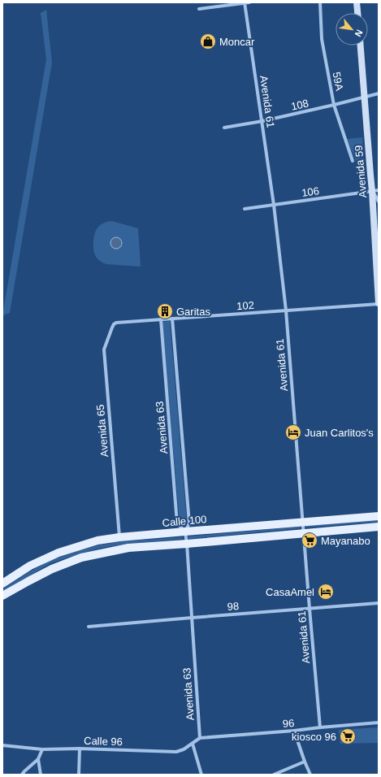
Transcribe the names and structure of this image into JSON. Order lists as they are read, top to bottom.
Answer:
{
  "streets": {
    "main road": ["Calle 100"],
    "street": [
      "59A",
      "Avenida 61",
      "108",
      "Avenida 59",
      "106",
      "102",
      "Avenida 63",
      "Avenida 65",
      "98",
      "96",
      "Calle 96"
    ]
  },
  "crossings": [
    ["59A", "108"],
    ["Avenida 61", "108"],
    ["Avenida 61", "106"],
    ["Avenida 61", "102"],
    ["Avenida 61", "Calle 100"],
    ["Avenida 61", "98"],
    ["Avenida 61", "96"],
    ["108", "Avenida 59"],
    ["Avenida 59", "106"],
    ["Avenida 59", "102"],
    ["102", "Avenida 63"],
    ["102", "Avenida 65"],
    ["Avenida 63", "Calle 100"],
    ["Avenida 63", "98"],
    ["Avenida 63", "96"],
    ["Avenida 63", "Calle 96"],
    ["Avenida 65", "Calle 100"],
    ["96", "Calle 96"]
  ],
  "places": {
    "shop": ["Moncar"],
    "building": ["Garitas"],
    "hotel": ["Juan Carlitos's", "CasaAmel"],
    "supermarket": ["Mayanabo", "kiosco 96"]
  },
  "north": "bottom right"
}
